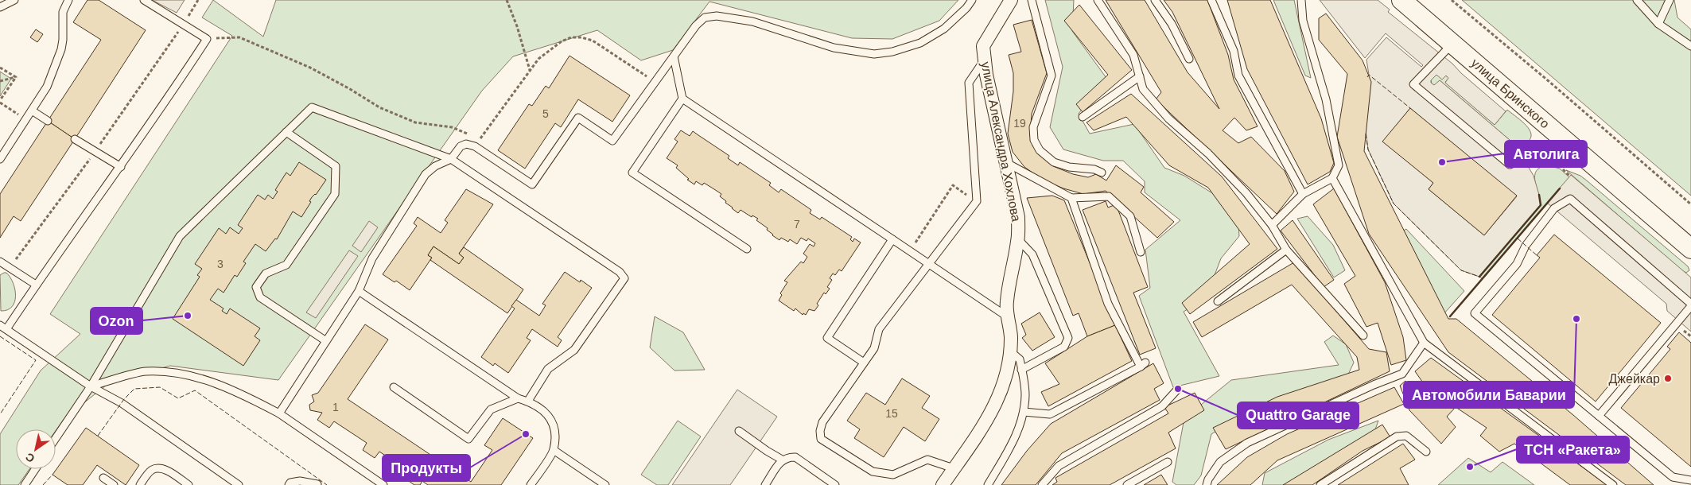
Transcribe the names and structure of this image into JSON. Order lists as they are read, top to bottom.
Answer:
{
  "streets": {
    "main road": ["улица Бринского"],
    "street": ["улица Александра Хохлова"]
  },
  "places": [
    "Автолига",
    "Ozon",
    "Автомобили Баварии",
    "Джейкар",
    "Quattro Garage",
    "Продукты",
    "ТСН «Ракета»"
  ],
  "house_numbers": [
    "5",
    "19",
    "7",
    "3",
    "1",
    "15"
  ],
  "north": "bottom left"
}
